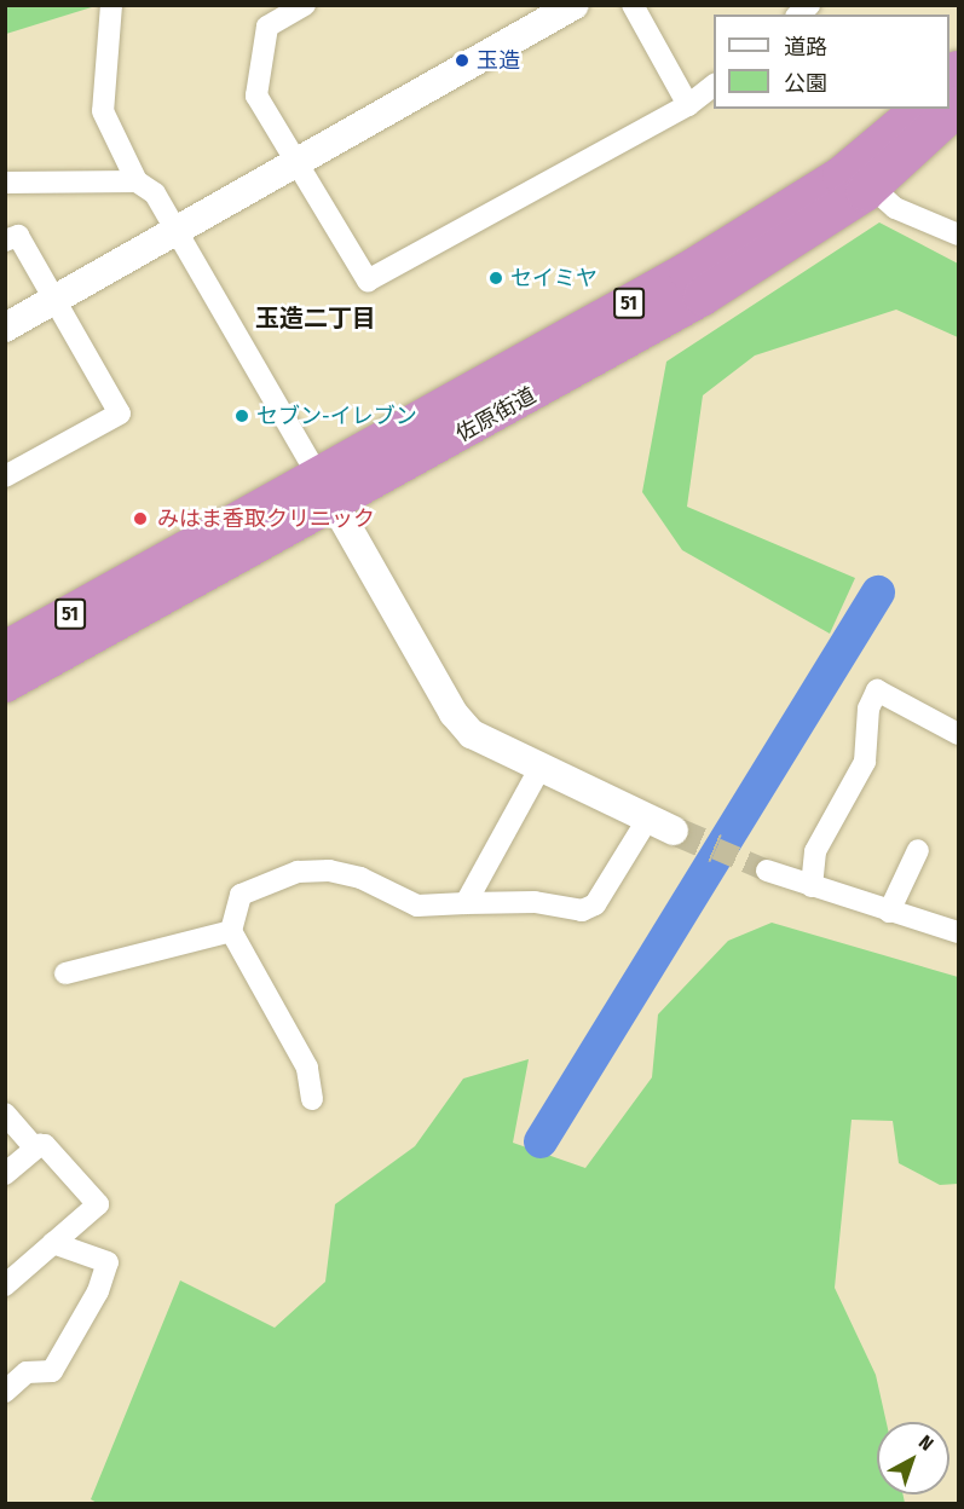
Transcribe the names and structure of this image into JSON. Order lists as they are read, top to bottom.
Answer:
{
  "streets": {
    "highway": ["51", "佐原街道"]
  },
  "districts": ["玉造二丁目"],
  "places": [
    "玉造",
    "セイミヤ",
    "セブン-イレブン",
    "みはま香取クリニック"
  ],
  "legend": ["道路", "公園"],
  "north": "top right"
}
